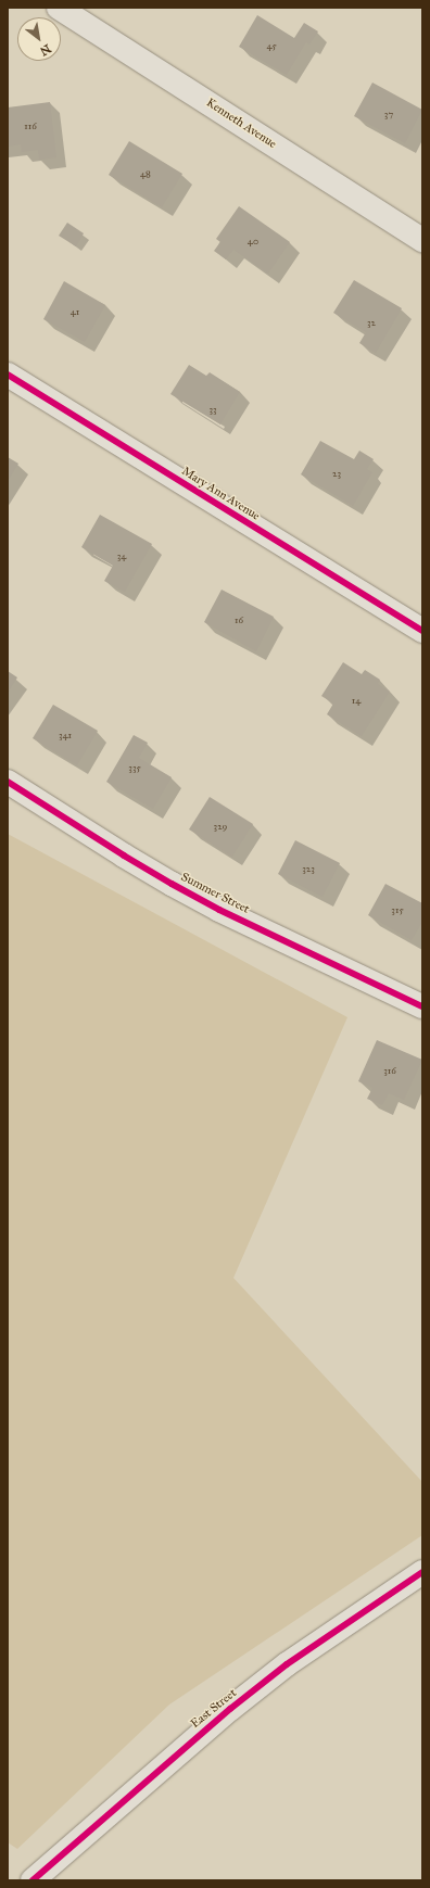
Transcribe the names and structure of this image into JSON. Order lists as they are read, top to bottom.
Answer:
{
  "streets": {
    "street": [
      "Kenneth Avenue",
      "Mary Ann Avenue",
      "Summer Street",
      "East Street"
    ]
  },
  "house_numbers": [
    "45",
    "37",
    "116",
    "48",
    "40",
    "41",
    "32",
    "33",
    "23",
    "34",
    "16",
    "14",
    "341",
    "335",
    "329",
    "323",
    "315",
    "316"
  ],
  "north": "bottom right"
}
